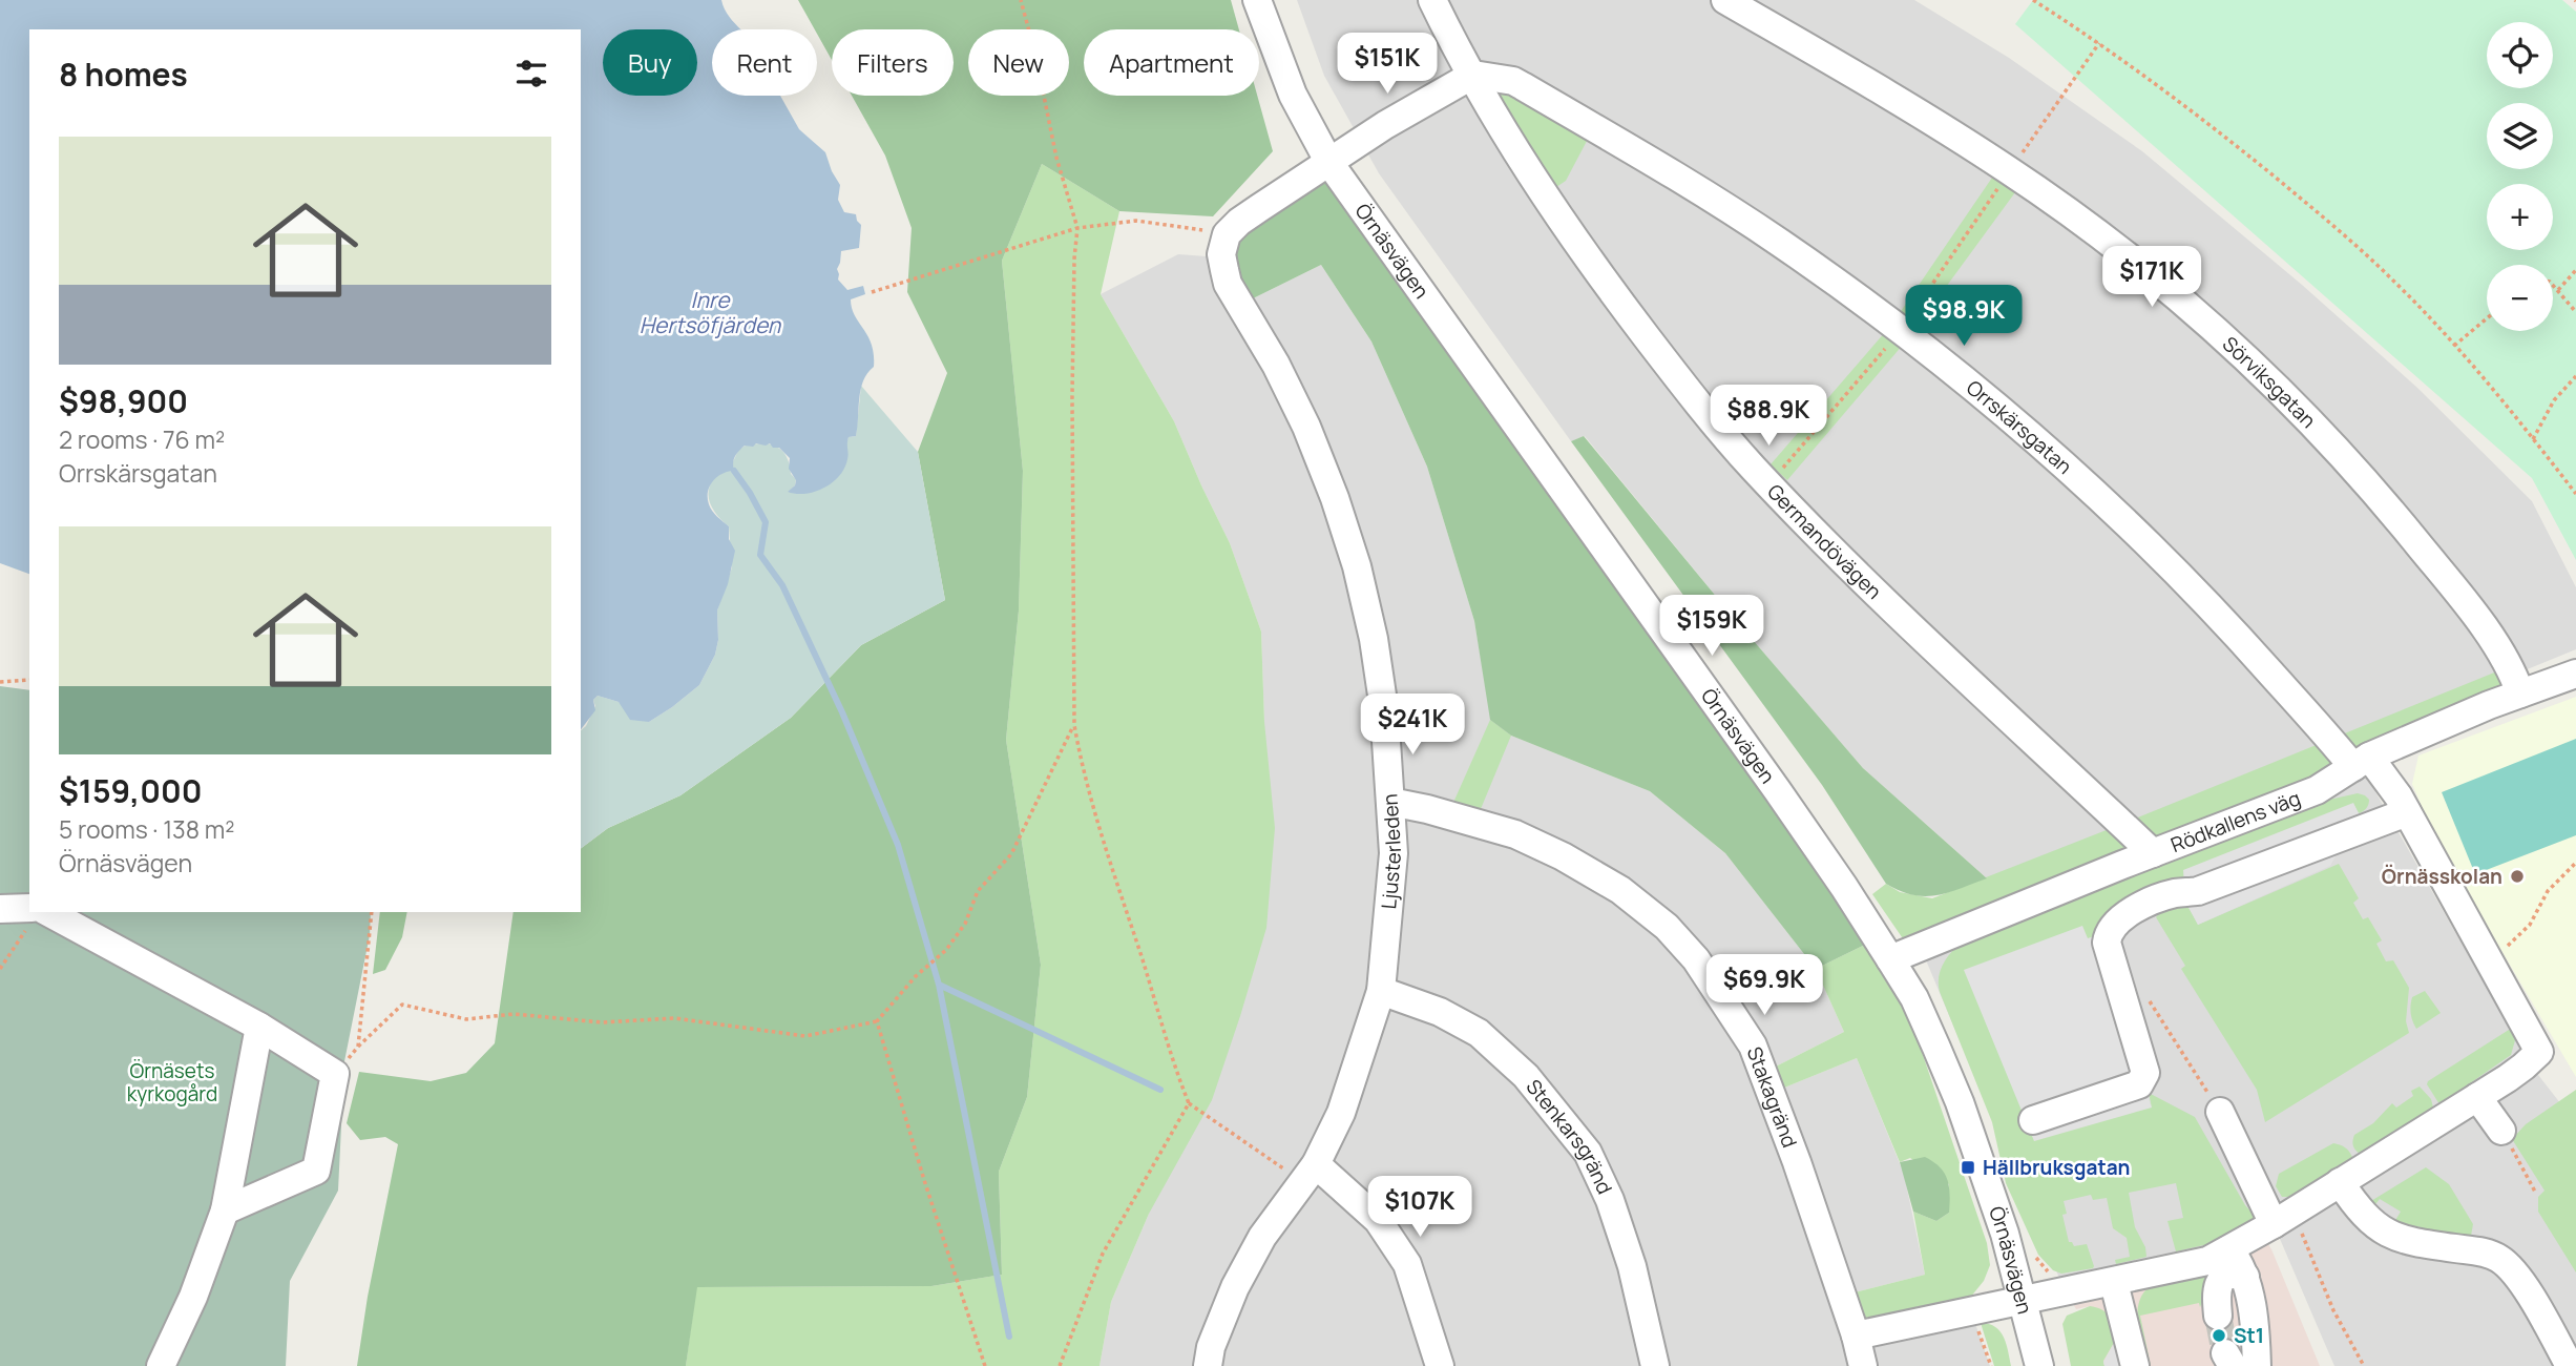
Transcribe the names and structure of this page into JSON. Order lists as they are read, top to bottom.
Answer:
{
  "streets": {
    "street": [
      "Örnäsvägen",
      "Sörviksgatan",
      "Orrskärsgatan",
      "Germandövägen",
      "Rödkallens väg",
      "Ljusterleden",
      "Stakagränd",
      "Stenkarsgränd"
    ]
  },
  "crossings": [
    ["Örnäsvägen", "Rödkallens väg"],
    ["Sörviksgatan", "Rödkallens väg"],
    ["Orrskärsgatan", "Germandövägen"],
    ["Orrskärsgatan", "Rödkallens väg"],
    ["Germandövägen", "Rödkallens väg"],
    ["Ljusterleden", "Stakagränd"],
    ["Ljusterleden", "Stenkarsgränd"]
  ],
  "water": ["Inre Hertsöfjärden"],
  "parks": ["Örnäsets kyrkogård"],
  "places": {
    "other": ["Örnässkolan", "St1"],
    "transit": ["Hällbruksgatan"]
  },
  "page": {
    "map_buttons": ["+", "−"],
    "chip": [
      "Buy",
      "Rent",
      "Filters",
      "New",
      "Apartment"
    ],
    "heading": "8 homes",
    "price": [
      "$151K",
      "$171K",
      "$98.9K",
      "$88.9K",
      "$159K",
      "$241K",
      "$69.9K",
      "$107K"
    ],
    "list": [
      {
        "name": "$98,900",
        "note": "2 rooms · 76 m² · Orrskärsgatan"
      },
      {
        "name": "$159,000",
        "note": "5 rooms · 138 m² · Örnäsvägen"
      }
    ]
  }
}
